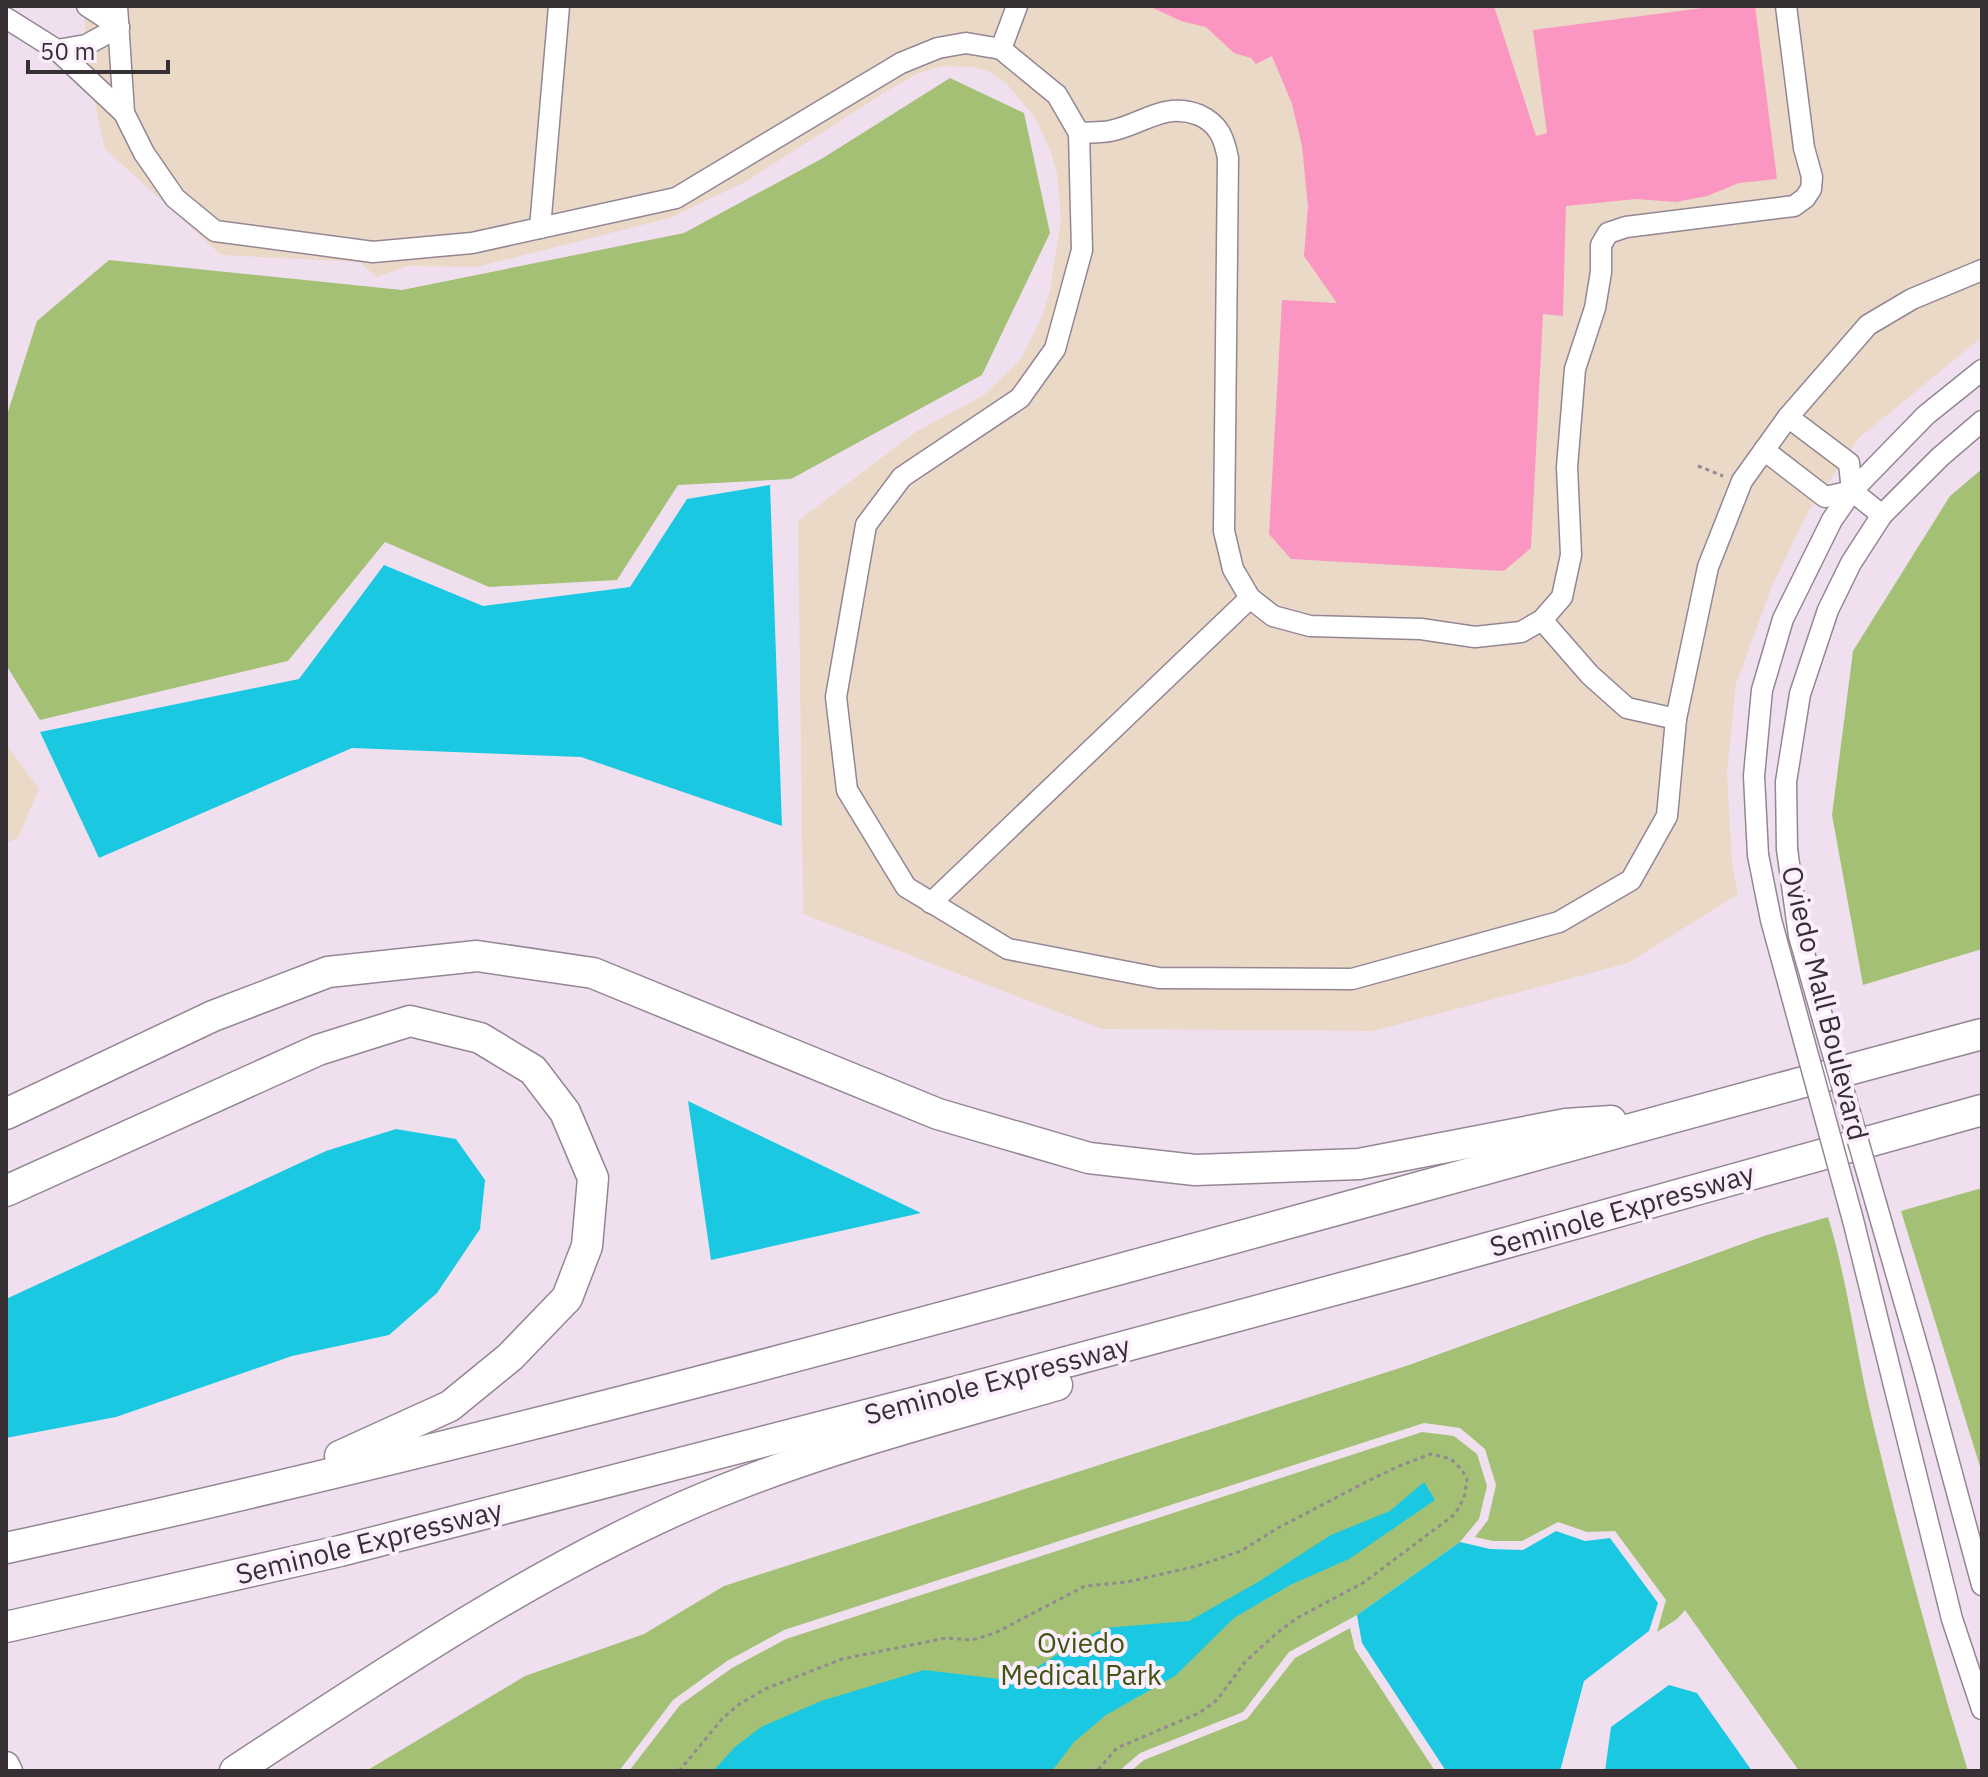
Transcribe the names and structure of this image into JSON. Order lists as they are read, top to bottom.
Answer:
{
  "streets": {
    "highway": ["Seminole Expressway"],
    "street": ["Oviedo Mall Boulevard"]
  },
  "parks": ["Oviedo Medical Park"],
  "scale_bar": "50 m"
}
